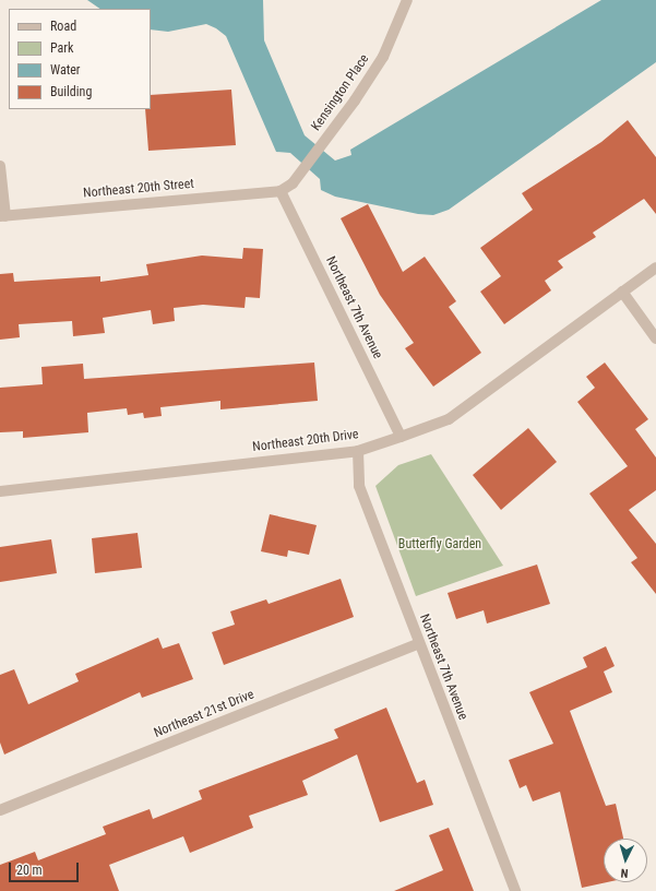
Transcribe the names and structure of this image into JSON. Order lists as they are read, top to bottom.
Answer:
{
  "streets": {
    "street": [
      "Kensington Place",
      "Northeast 20th Street",
      "Northeast 7th Avenue",
      "Northeast 20th Drive",
      "Northeast 21st Drive"
    ]
  },
  "crossings": [
    ["Kensington Place", "Northeast 20th Street"],
    ["Kensington Place", "Northeast 7th Avenue"],
    ["Northeast 20th Street", "Northeast 7th Avenue"],
    ["Northeast 7th Avenue", "Northeast 20th Drive"],
    ["Northeast 7th Avenue", "Northeast 21st Drive"]
  ],
  "parks": ["Butterfly Garden"],
  "legend": [
    "Road",
    "Park",
    "Water",
    "Building"
  ],
  "scale_bar": "20 m",
  "north": "bottom"
}
